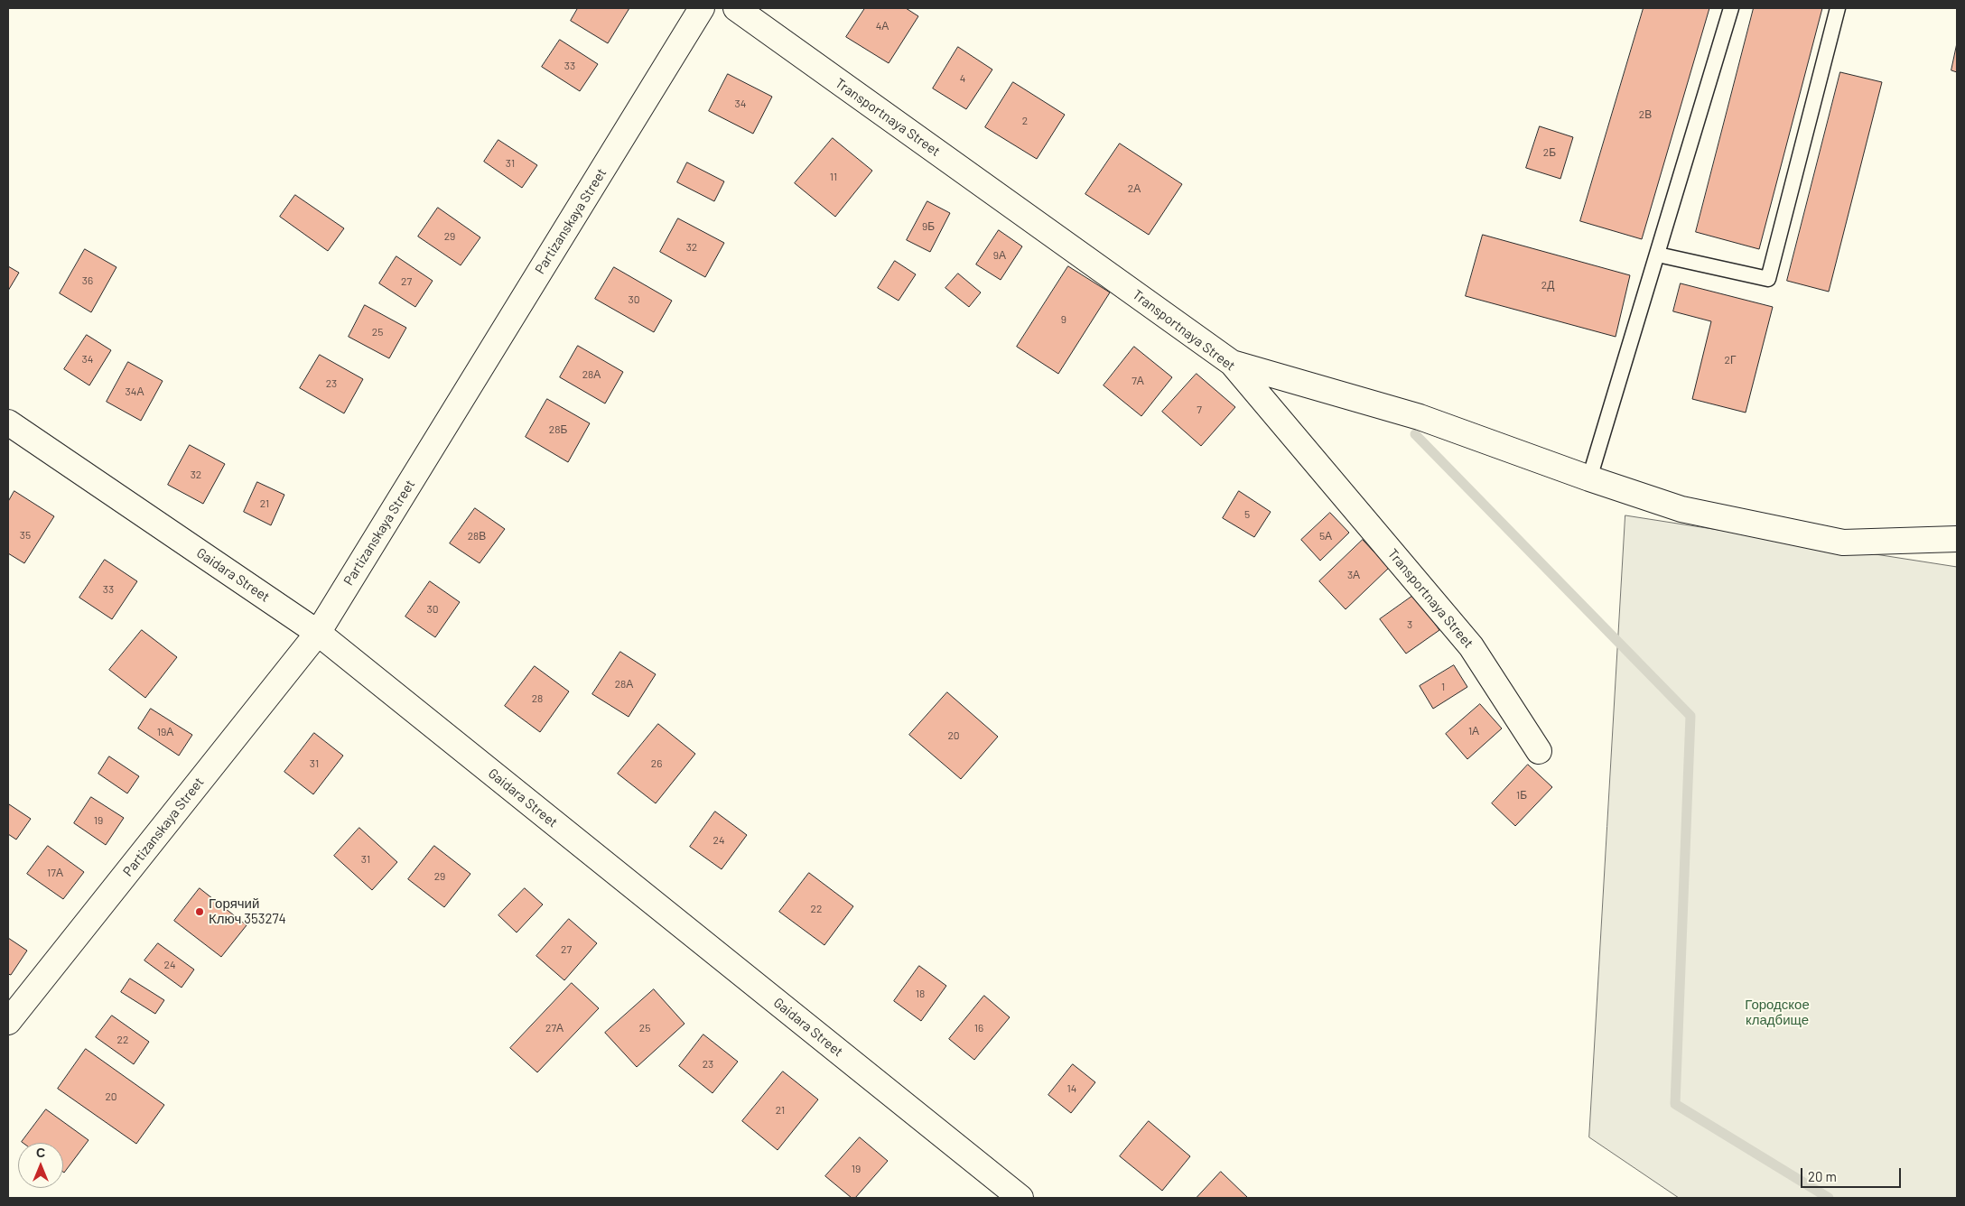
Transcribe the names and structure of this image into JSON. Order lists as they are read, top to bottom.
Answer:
{
  "streets": {
    "street": ["Transportnaya Street", "Partizanskaya Street", "Gaidara Street"]
  },
  "crossings": [
    ["Partizanskaya Street", "Gaidara Street"]
  ],
  "parks": ["Городское кладбище"],
  "places": ["Горячий Ключ 353274"],
  "house_numbers": [
    "4А",
    "33",
    "4",
    "34",
    "2В",
    "2",
    "2Б",
    "31",
    "11",
    "2А",
    "9Б",
    "29",
    "32",
    "9А",
    "36",
    "27",
    "2Д",
    "30",
    "9",
    "25",
    "34",
    "2Г",
    "28А",
    "7А",
    "23",
    "34А",
    "7",
    "28Б",
    "32",
    "21",
    "5",
    "35",
    "28В",
    "5А",
    "3А",
    "33",
    "30",
    "3",
    "28А",
    "1",
    "28",
    "1А",
    "19А",
    "20",
    "31",
    "26",
    "1Б",
    "19",
    "24",
    "31",
    "17А",
    "29",
    "22",
    "27",
    "24",
    "18",
    "27А",
    "25",
    "16",
    "22",
    "23",
    "14",
    "20",
    "21",
    "19"
  ],
  "scale_bar": "20 m",
  "north": "top"
}
